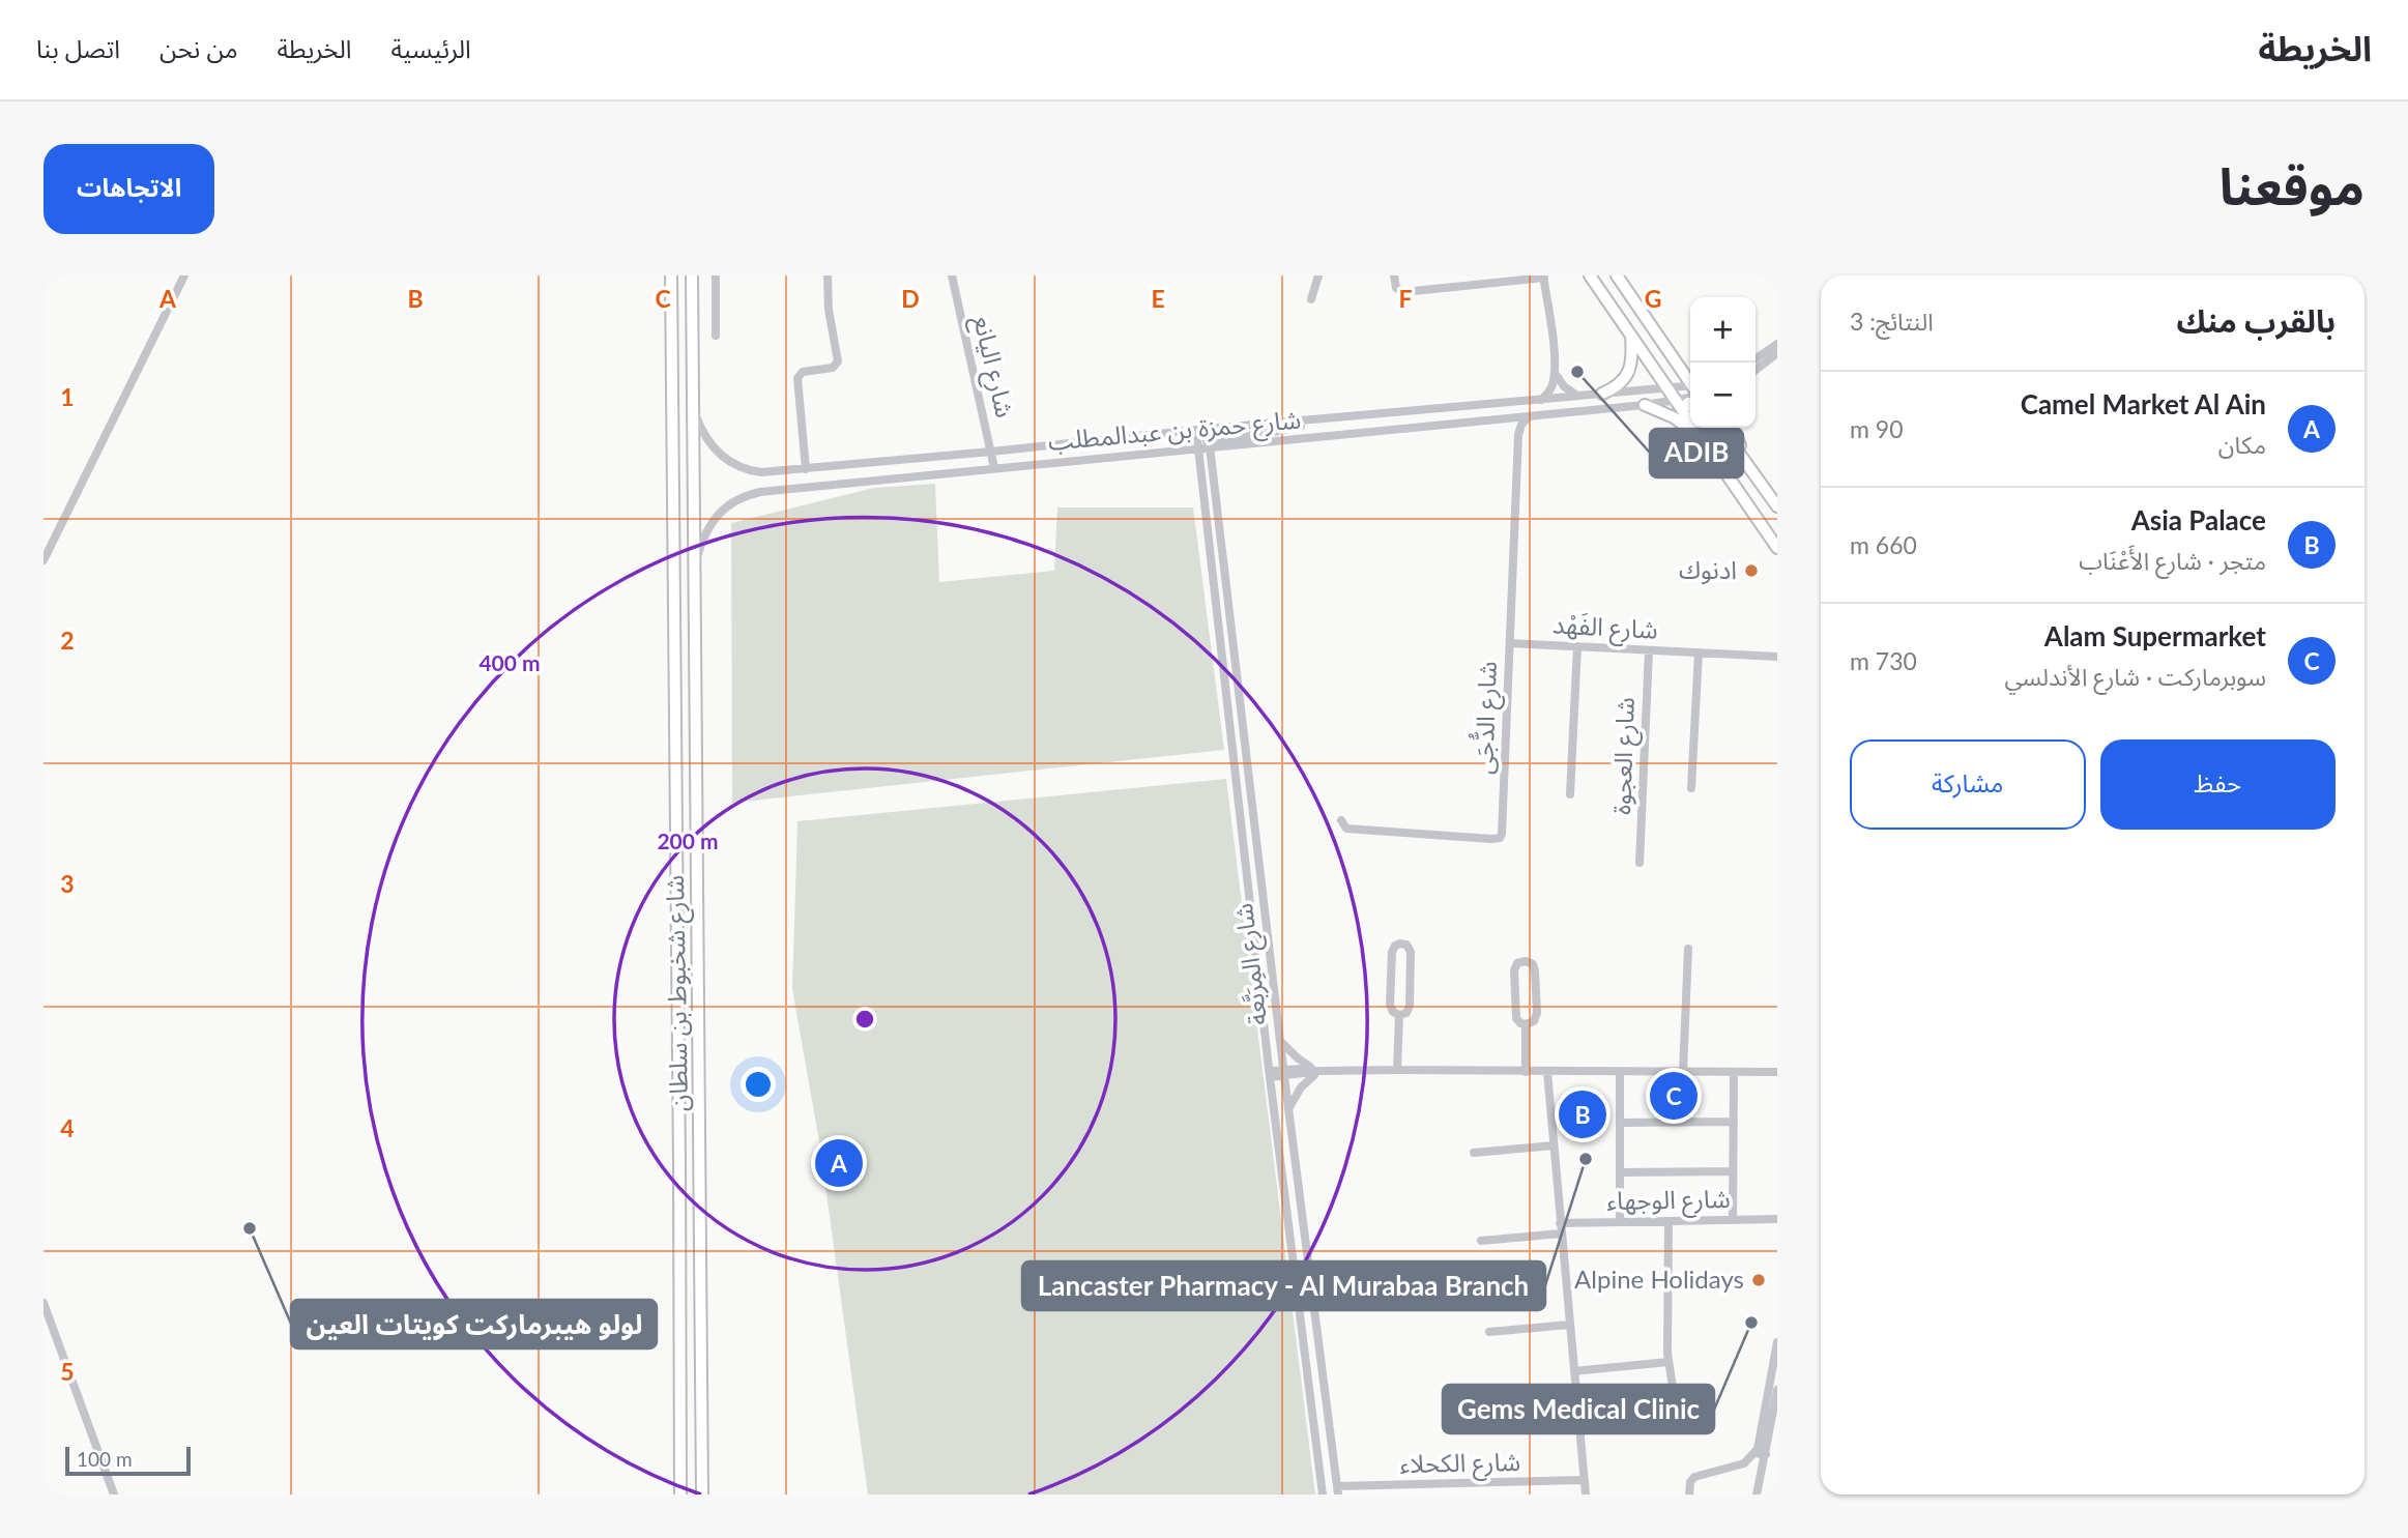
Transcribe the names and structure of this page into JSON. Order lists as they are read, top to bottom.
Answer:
{
  "streets": {
    "main road": ["شارع شخبوط بن سلطان"],
    "street": [
      "شارع اليانع",
      "شارع حمزة بن عبدالمطلب",
      "شارع الفَهْد",
      "شارع الدُّجَى",
      "شارع العجوة",
      "شارع المِرَبَّعة",
      "شارع الوجهاء",
      "شارع الكحلاء"
    ]
  },
  "crossings": [
    ["شارع اليانع", "شارع حمزة بن عبدالمطلب"],
    ["شارع حمزة بن عبدالمطلب", "شارع الدُّجَى"],
    ["شارع حمزة بن عبدالمطلب", "شارع المِرَبَّعة"],
    ["شارع حمزة بن عبدالمطلب", "شارع شخبوط بن سلطان"],
    ["شارع الفَهْد", "شارع الدُّجَى"],
    ["شارع الفَهْد", "شارع العجوة"],
    ["شارع المِرَبَّعة", "شارع الكحلاء"]
  ],
  "places": [
    "ADIB",
    "ادنوك",
    "Lancaster Pharmacy - Al Murabaa Branch",
    "لولو هيبرماركت كويتات العين",
    "Alpine Holidays",
    "Gems Medical Clinic"
  ],
  "scale_bar": "100 m",
  "page": {
    "header": "الخريطة",
    "nav": [
      "الرئيسية",
      "الخريطة",
      "من نحن",
      "اتصل بنا"
    ],
    "title": "موقعنا",
    "buttons": [
      "الاتجاهات",
      ["حفظ", "مشاركة"]
    ],
    "heading": ["بالقرب منك", "النتائج: 3"],
    "map_buttons": ["+", "−"],
    "list": [
      {
        "mark": "A",
        "name": "Camel Market Al Ain",
        "note": "مكان",
        "value": "90 m"
      },
      {
        "mark": "B",
        "name": "Asia Palace",
        "note": "متجر · شارع الأَعْنَاب",
        "value": "660 m"
      },
      {
        "mark": "C",
        "name": "Alam Supermarket",
        "note": "سوبرماركت · شارع الأندلسي",
        "value": "730 m"
      }
    ],
    "pins": ["C", "B", "A"],
    "scale": "100 m"
  },
  "grid": {
    "columns": [
      "A",
      "B",
      "C",
      "D",
      "E",
      "F",
      "G"
    ],
    "rows": [
      "1",
      "2",
      "3",
      "4",
      "5"
    ]
  },
  "rings": ["400 m", "200 m"]
}
